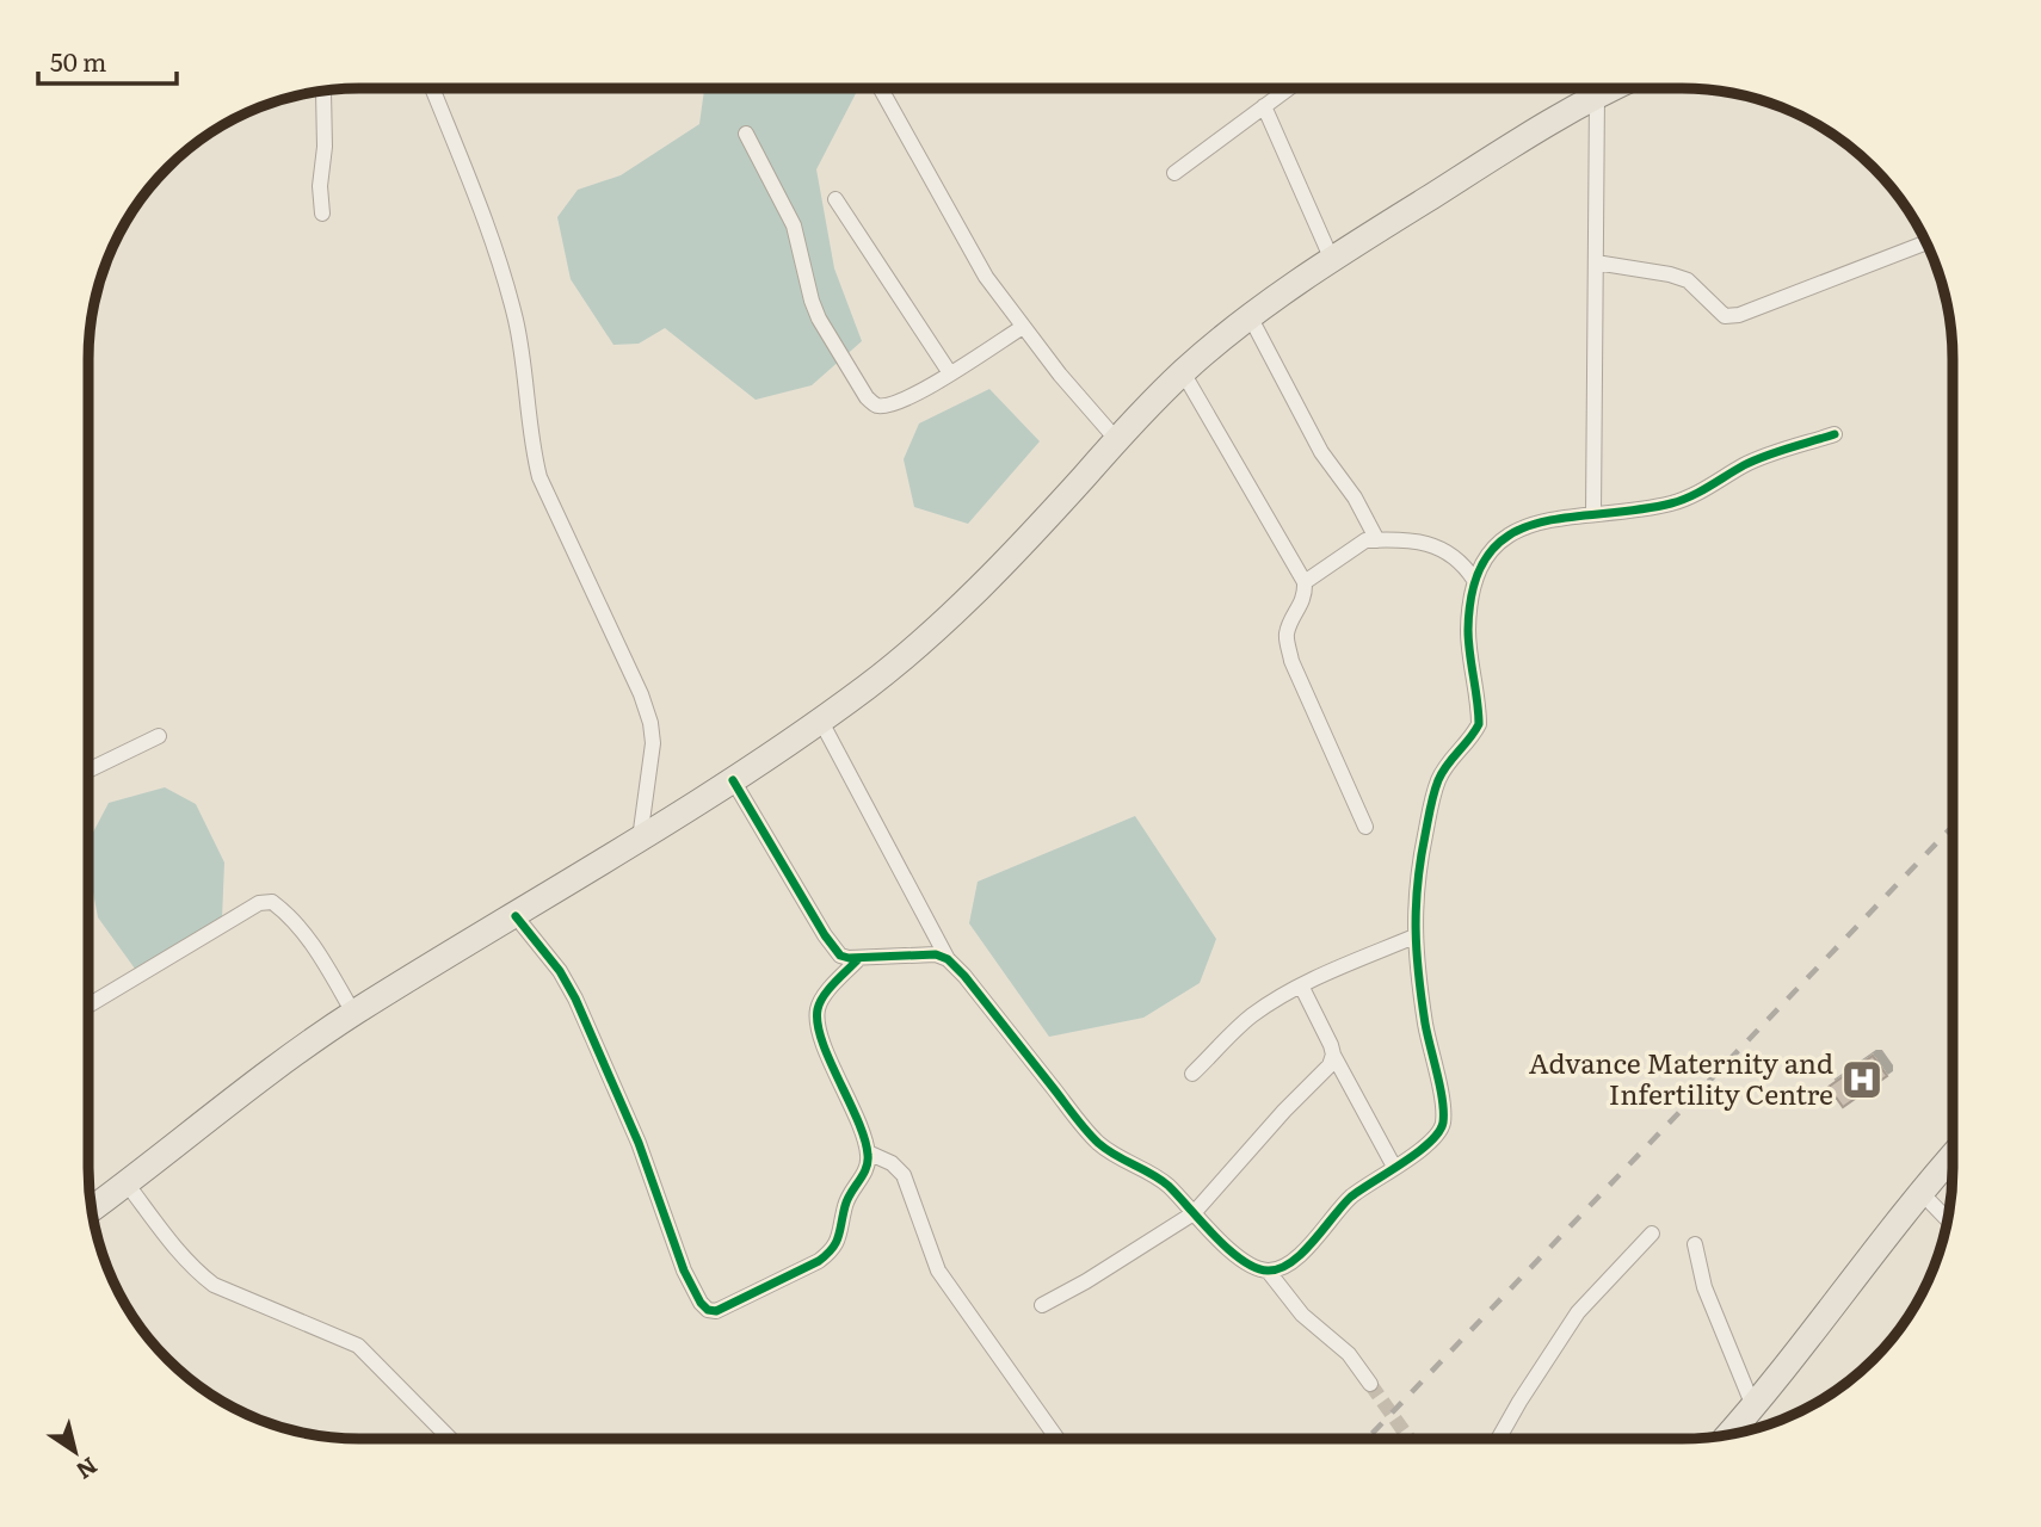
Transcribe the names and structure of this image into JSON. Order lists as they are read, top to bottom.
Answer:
{
  "places": {
    "hospital": ["Advance Maternity and Infertility Centre"]
  },
  "scale_bar": "50 m",
  "north": "bottom right"
}
